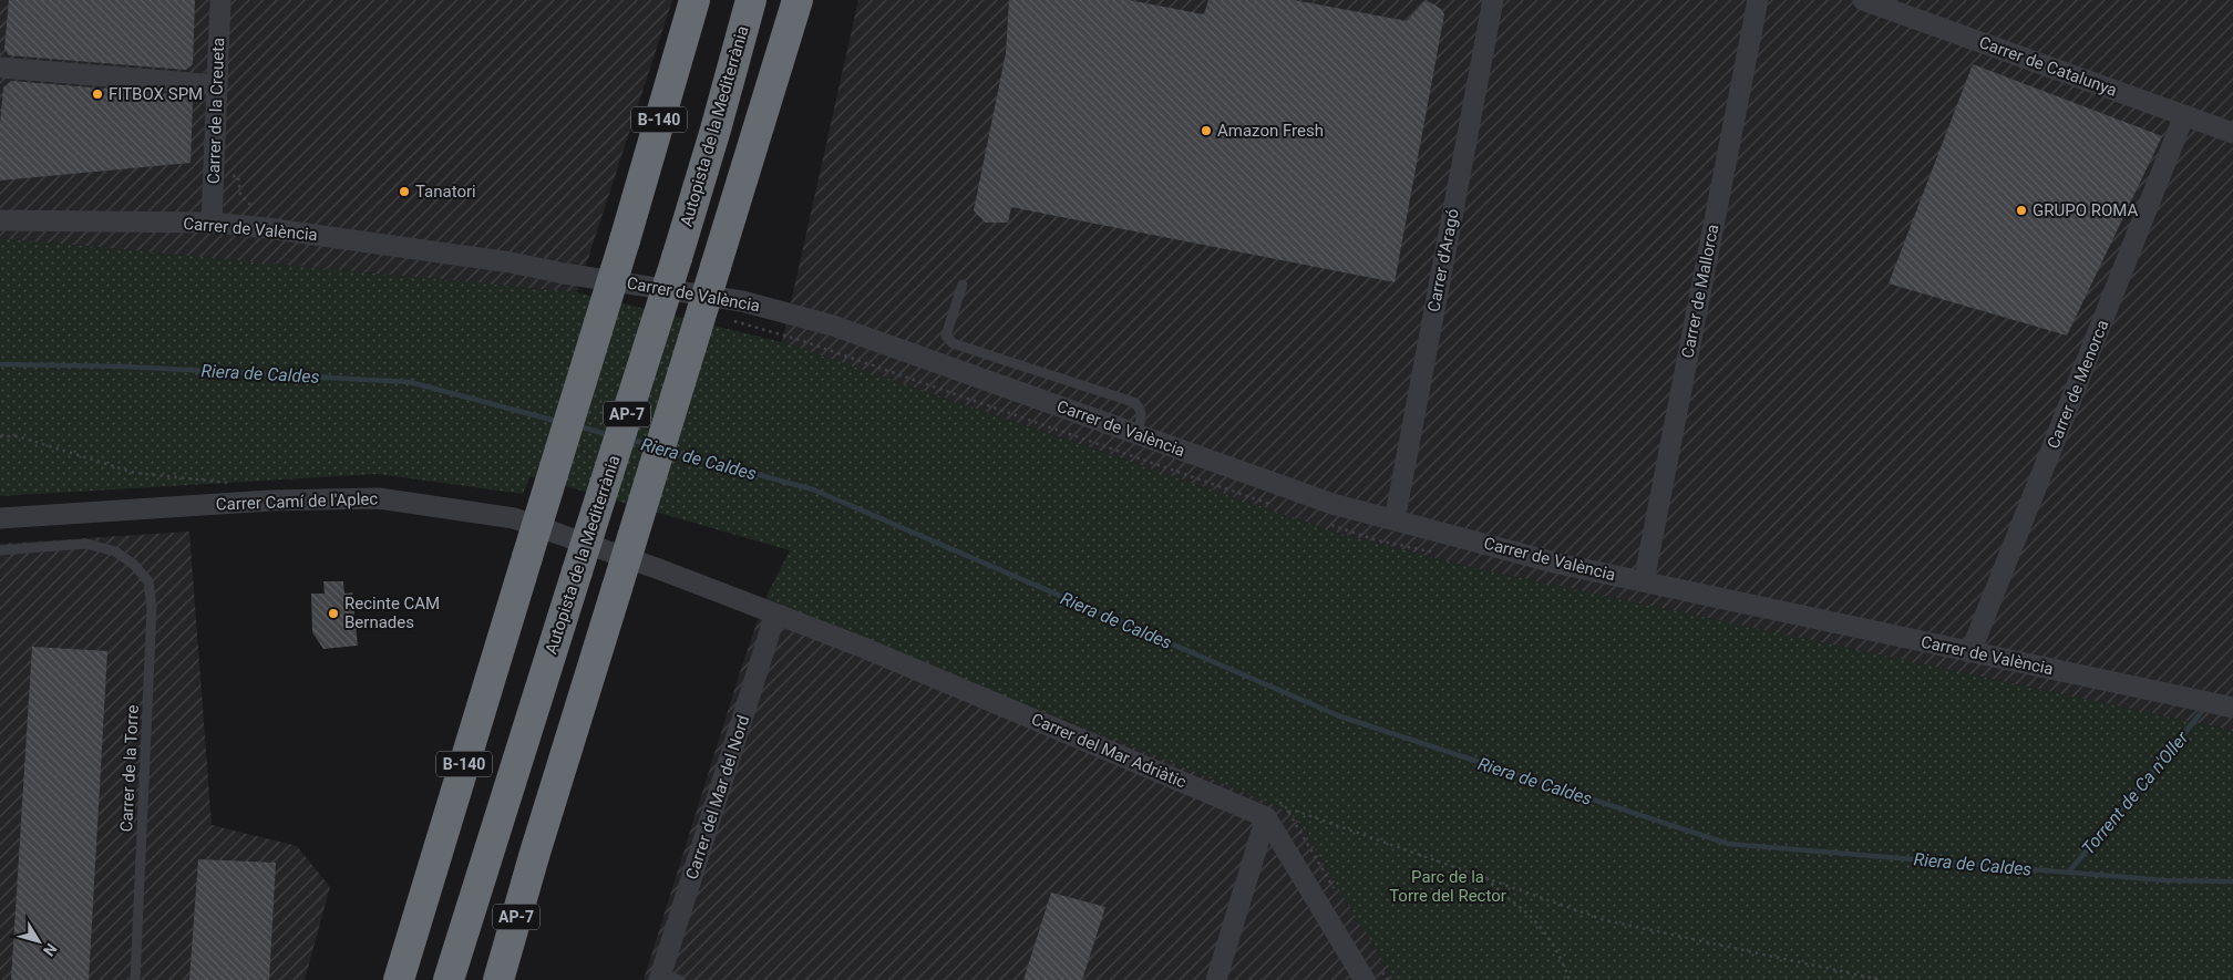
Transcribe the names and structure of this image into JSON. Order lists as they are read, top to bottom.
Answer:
{
  "streets": {
    "highway": ["B-140", "Autopista de la Mediterrània", "AP-7"],
    "street": [
      "Carrer de Catalunya",
      "Carrer de la Creueta",
      "Carrer de València",
      "Carrer d'Aragó",
      "Carrer de Mallorca",
      "Carrer de Menorca",
      "Carrer Camí de l'Aplec",
      "Carrer del Mar Adriàtic",
      "Carrer del Mar del Nord"
    ],
    "lane": ["Carrer de la Torre"]
  },
  "crossings": [
    ["Carrer de Catalunya", "Carrer de Menorca"],
    ["Carrer de la Creueta", "Carrer de València"],
    ["Carrer de València", "Carrer d'Aragó"],
    ["Carrer de València", "Carrer de Mallorca"],
    ["Carrer de València", "Carrer de Menorca"],
    ["Carrer Camí de l'Aplec", "Carrer del Mar Adriàtic"],
    ["Carrer Camí de l'Aplec", "Carrer del Mar del Nord"],
    ["Carrer del Mar Adriàtic", "Carrer del Mar del Nord"]
  ],
  "water": ["Riera de Caldes", "Torrent de Ca n'Oller"],
  "parks": ["Parc de la Torre del Rector"],
  "places": [
    "FITBOX SPM",
    "Amazon Fresh",
    "Tanatori",
    "GRUPO ROMA",
    "Recinte CAM Bernades"
  ],
  "north": "bottom right"
}
